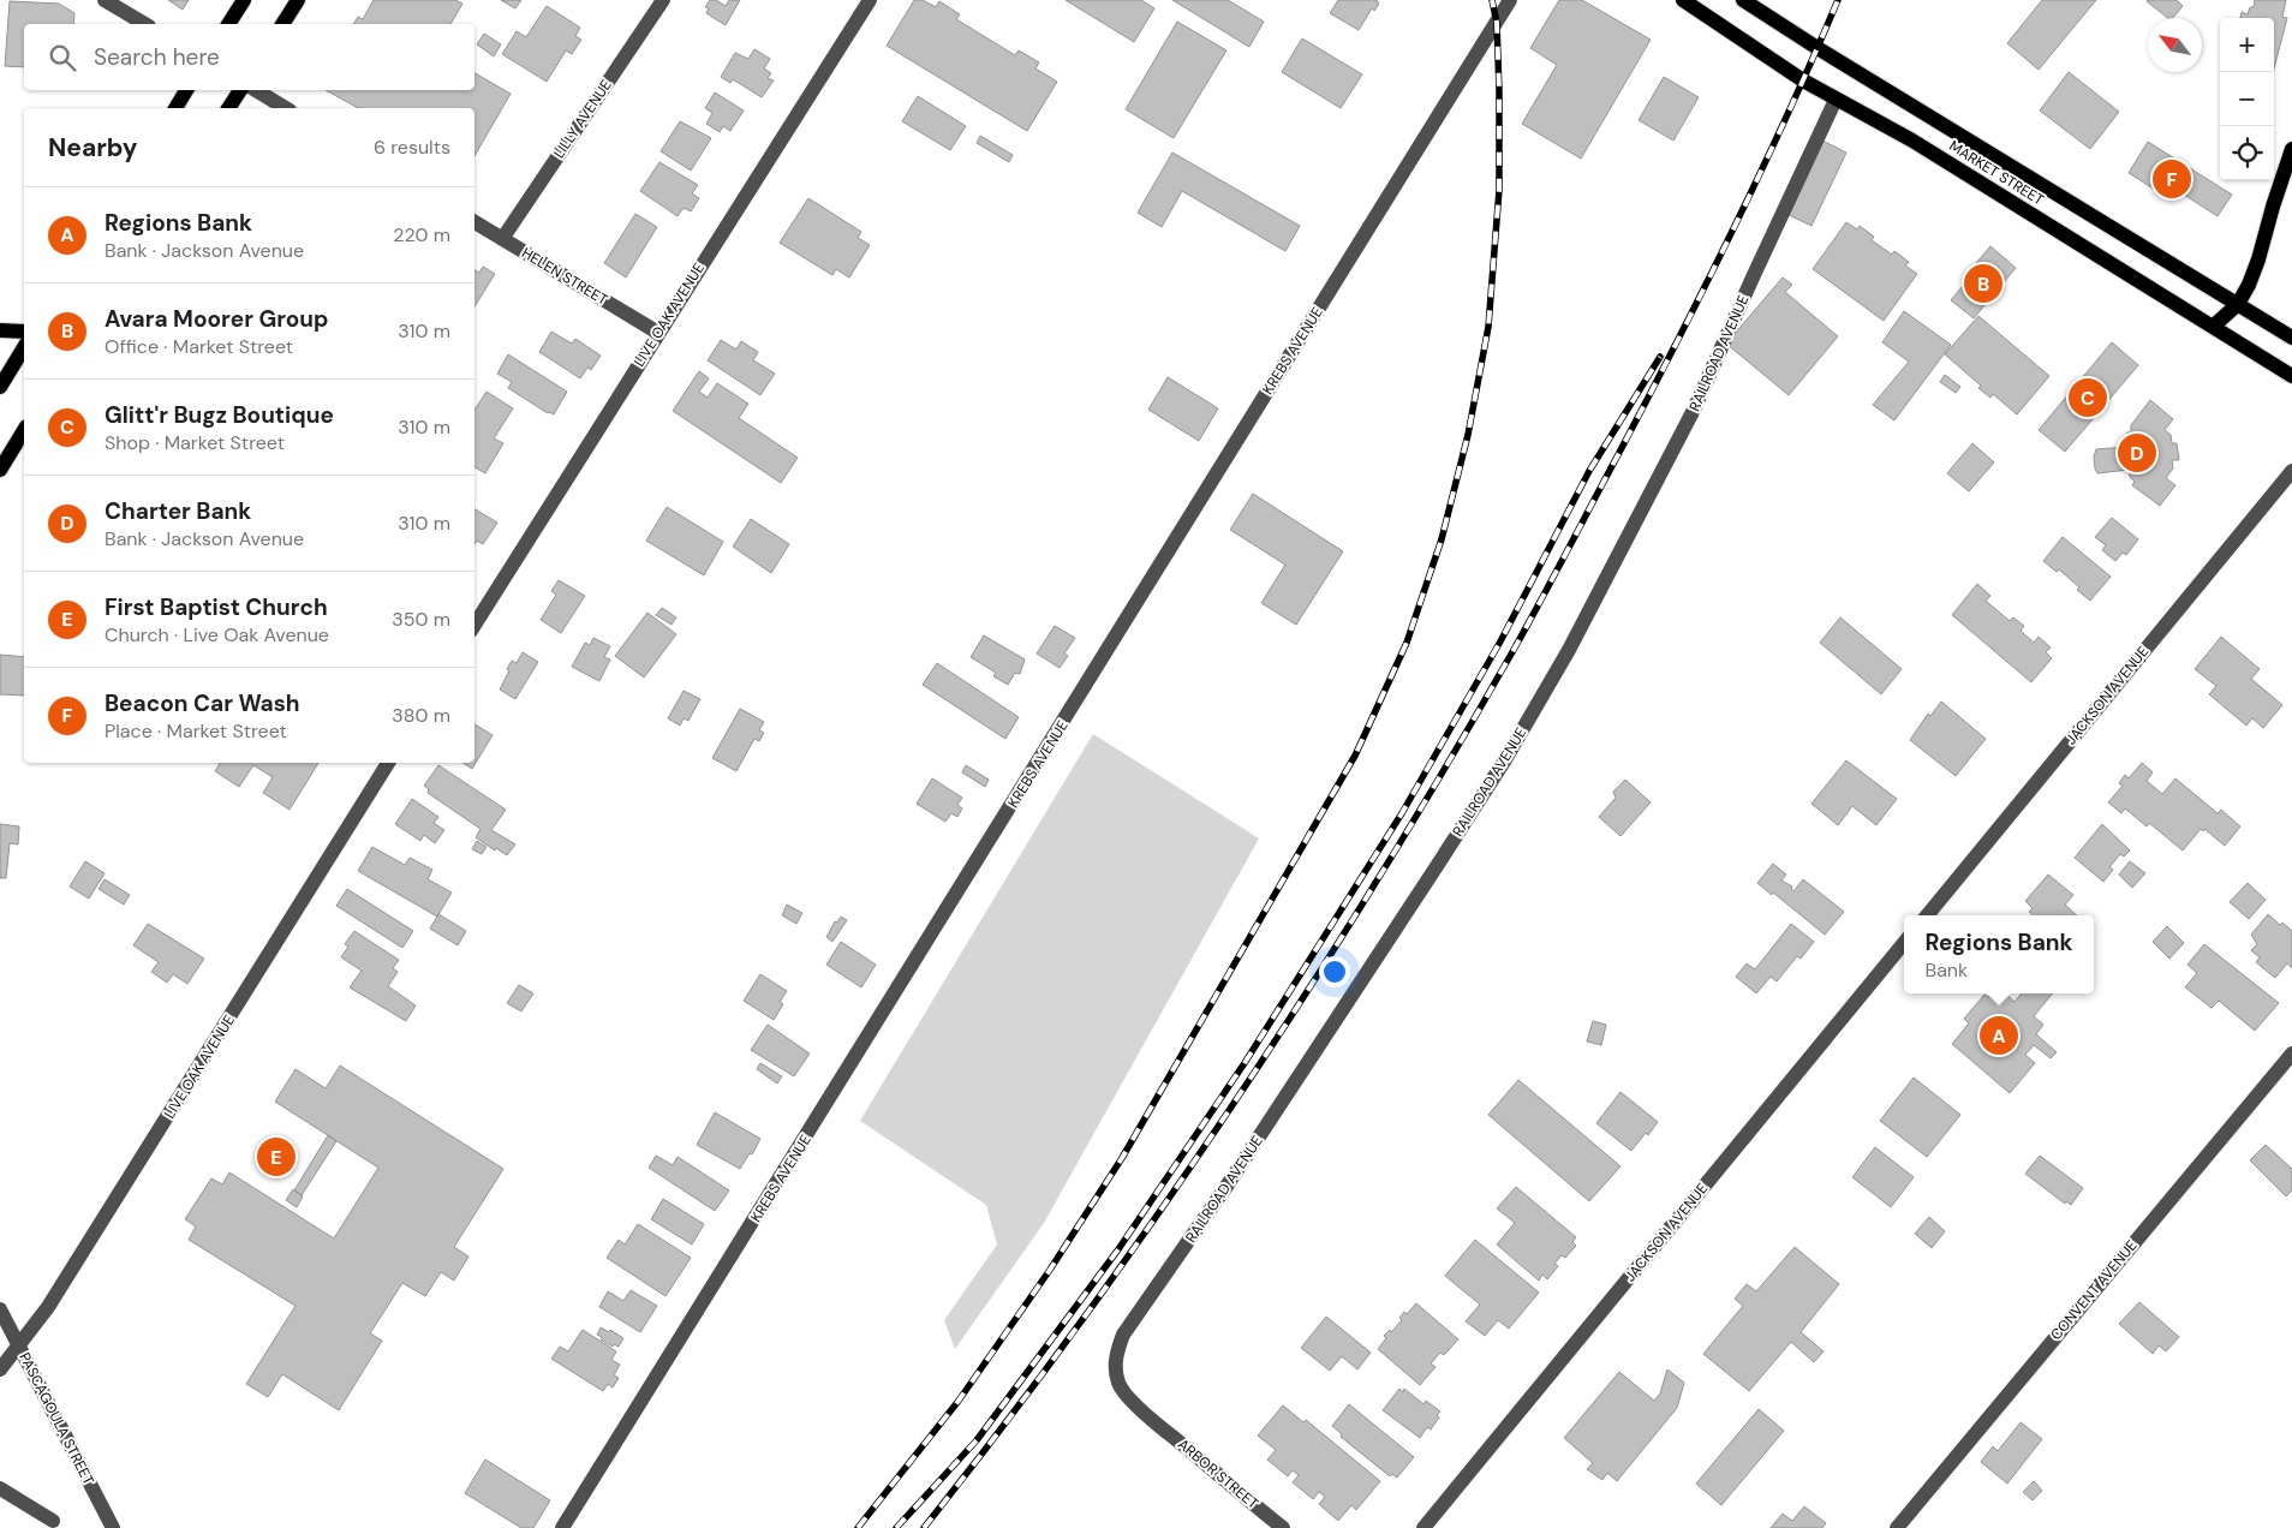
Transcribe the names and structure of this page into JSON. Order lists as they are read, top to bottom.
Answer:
{
  "streets": {
    "main road": ["MARKET STREET"],
    "street": [
      "LILLY AVENUE",
      "HELEN STREET",
      "LIVE OAK AVENUE",
      "KREBS AVENUE",
      "RAILROAD AVENUE",
      "JACKSON AVENUE",
      "CONVENT AVENUE",
      "PASCAGOULA STREET",
      "ARBOR STREET"
    ]
  },
  "crossings": [
    ["LILLY AVENUE", "HELEN STREET"],
    ["MARKET STREET", "RAILROAD AVENUE"],
    ["HELEN STREET", "LIVE OAK AVENUE"],
    ["LIVE OAK AVENUE", "PASCAGOULA STREET"],
    ["RAILROAD AVENUE", "ARBOR STREET"]
  ],
  "north": "top left",
  "page": {
    "map_buttons": ["+", "−"],
    "search": "Search here",
    "heading": ["Nearby", "6 results"],
    "pins": [
      "F",
      "B",
      "C",
      "D",
      "A",
      "E"
    ],
    "list": [
      {
        "mark": "A",
        "name": "Regions Bank",
        "note": "Bank · Jackson Avenue",
        "value": "220 m"
      },
      {
        "mark": "B",
        "name": "Avara Moorer Group",
        "note": "Office · Market Street",
        "value": "310 m"
      },
      {
        "mark": "C",
        "name": "Glitt'r Bugz Boutique",
        "note": "Shop · Market Street",
        "value": "310 m"
      },
      {
        "mark": "D",
        "name": "Charter Bank",
        "note": "Bank · Jackson Avenue",
        "value": "310 m"
      },
      {
        "mark": "E",
        "name": "First Baptist Church",
        "note": "Church · Live Oak Avenue",
        "value": "350 m"
      },
      {
        "mark": "F",
        "name": "Beacon Car Wash",
        "note": "Place · Market Street",
        "value": "380 m"
      }
    ],
    "popup": ["Regions Bank", "Bank"]
  }
}
